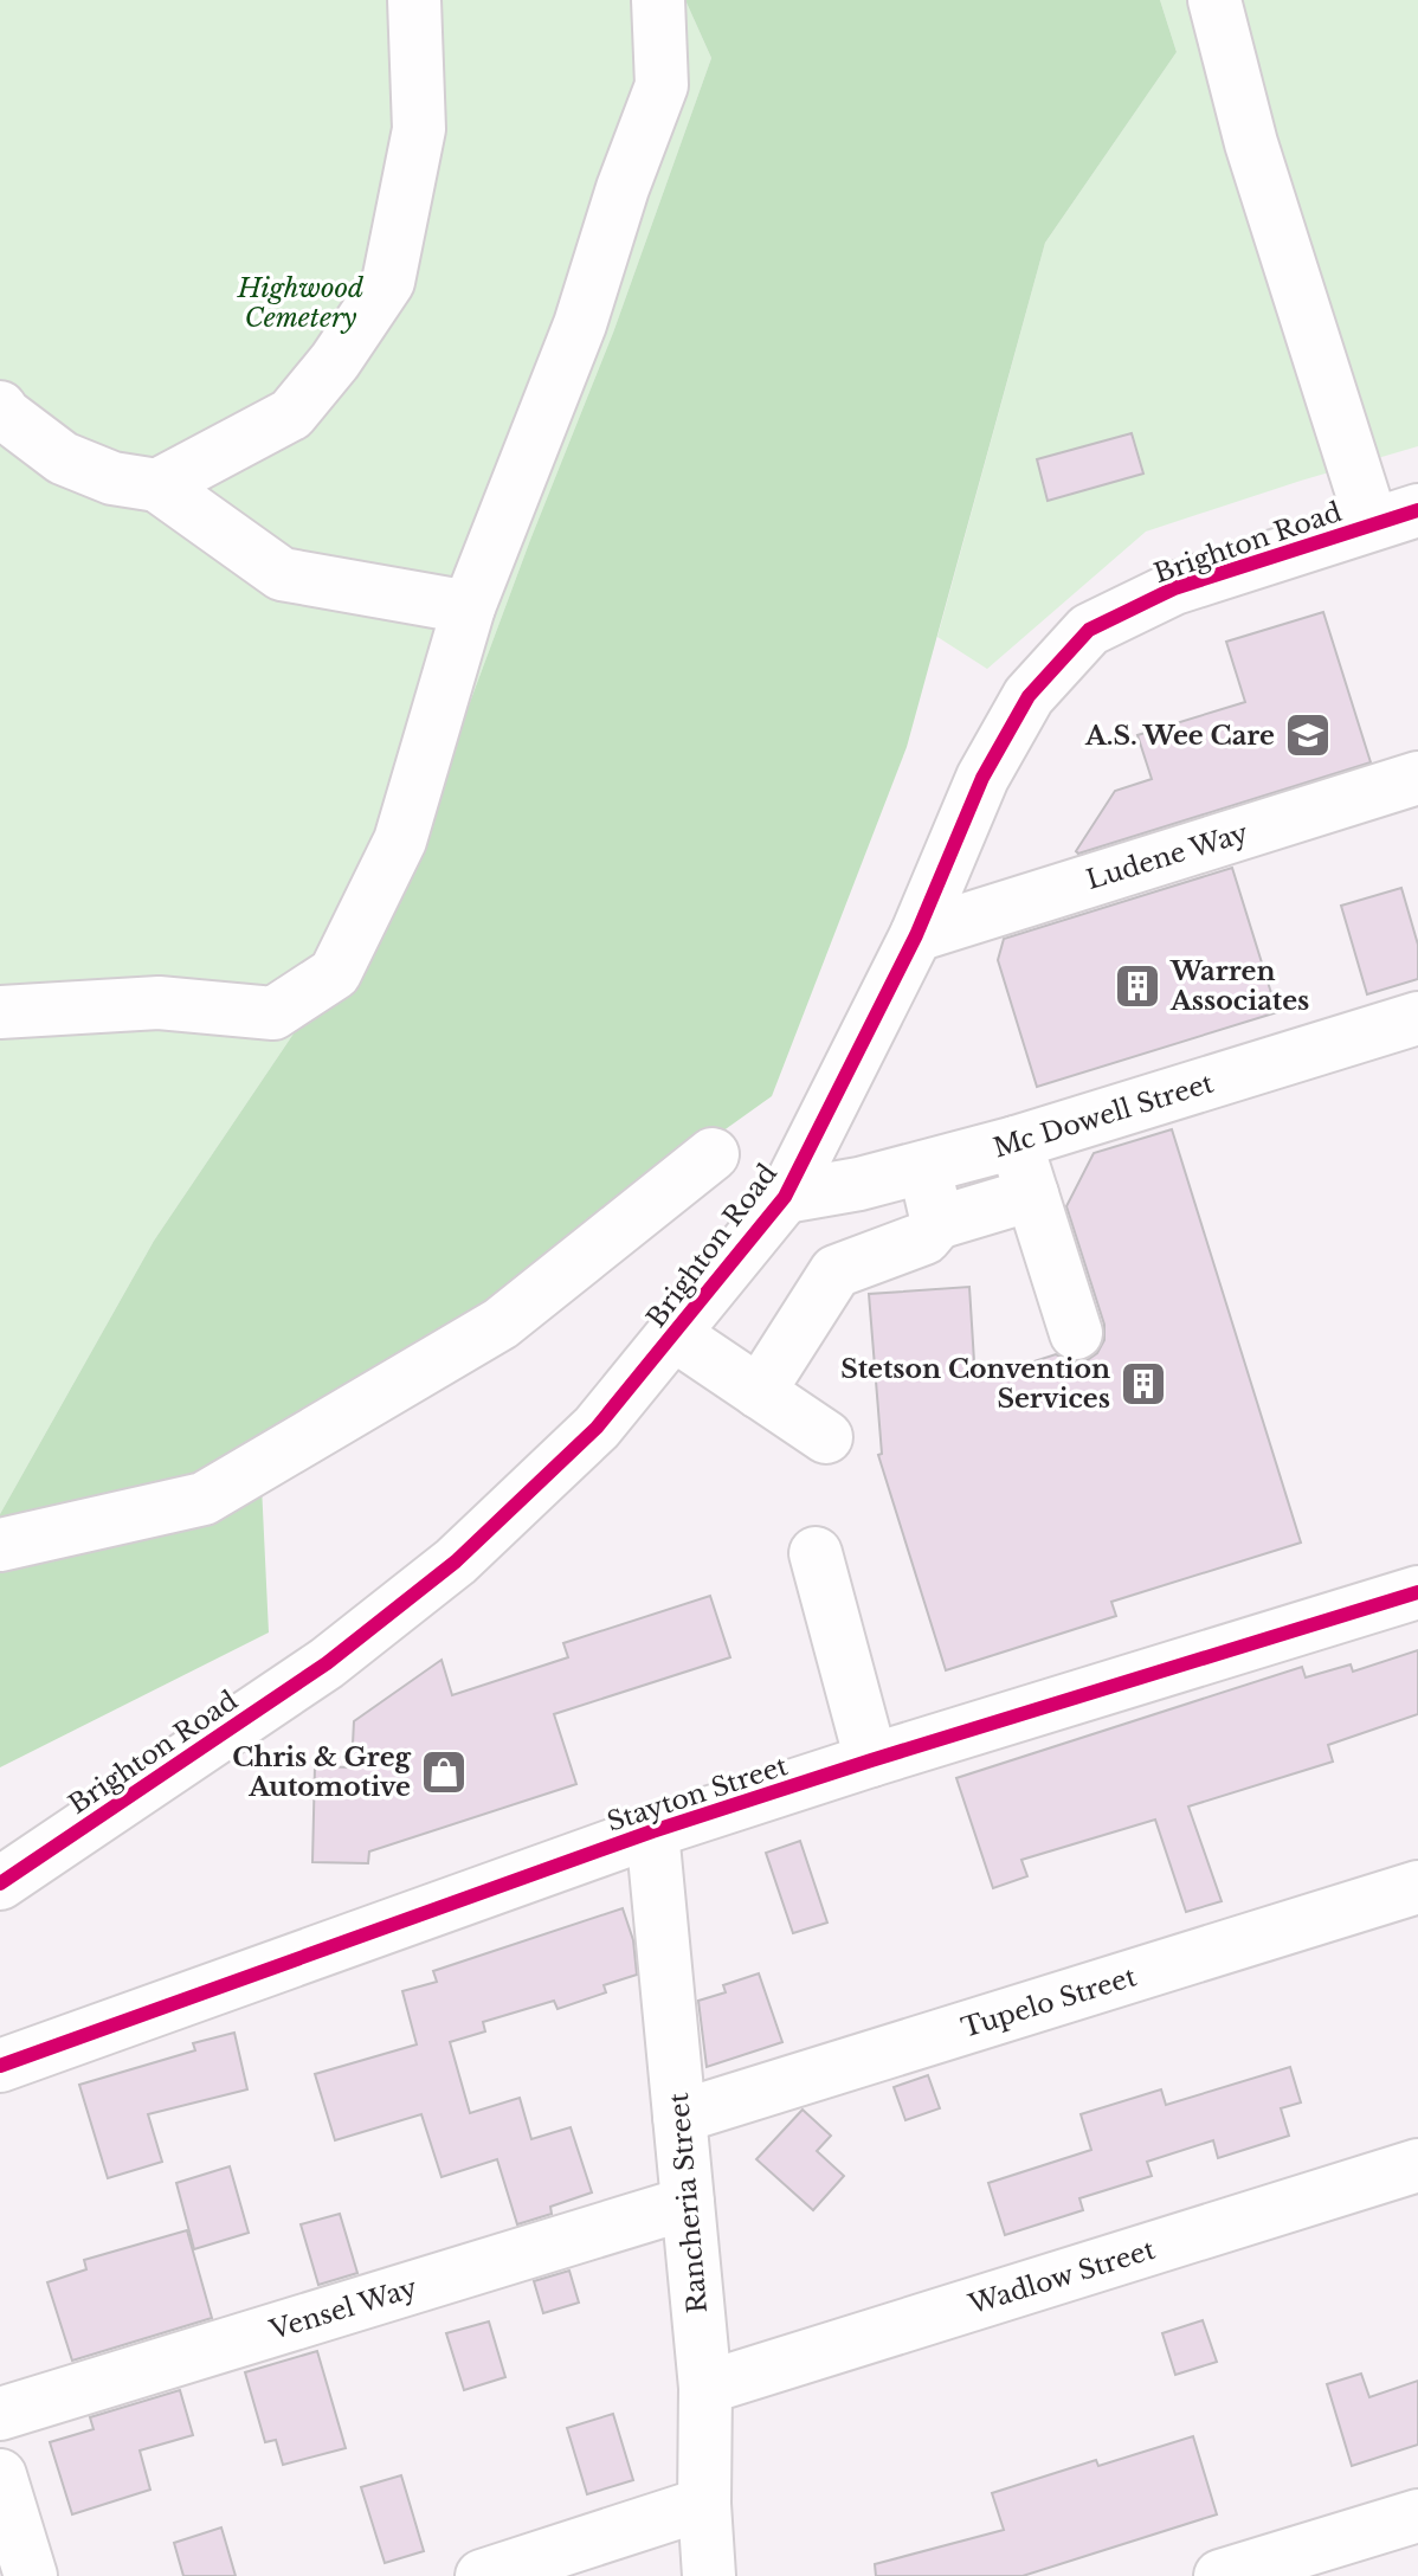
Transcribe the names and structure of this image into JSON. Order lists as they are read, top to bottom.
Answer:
{
  "streets": {
    "street": [
      "Brighton Road",
      "Ludene Way",
      "Mc Dowell Street",
      "Stayton Street",
      "Tupelo Street",
      "Rancheria Street",
      "Wadlow Street",
      "Vensel Way"
    ]
  },
  "crossings": [
    ["Brighton Road", "Ludene Way"],
    ["Brighton Road", "Mc Dowell Street"],
    ["Stayton Street", "Rancheria Street"],
    ["Tupelo Street", "Rancheria Street"],
    ["Rancheria Street", "Wadlow Street"],
    ["Rancheria Street", "Vensel Way"]
  ],
  "parks": ["Highwood Cemetery"],
  "places": {
    "school or university": ["A.S. Wee Care"],
    "building": ["Warren Associates", "Stetson Convention Services"],
    "shop": ["Chris & Greg Automotive"]
  }
}
